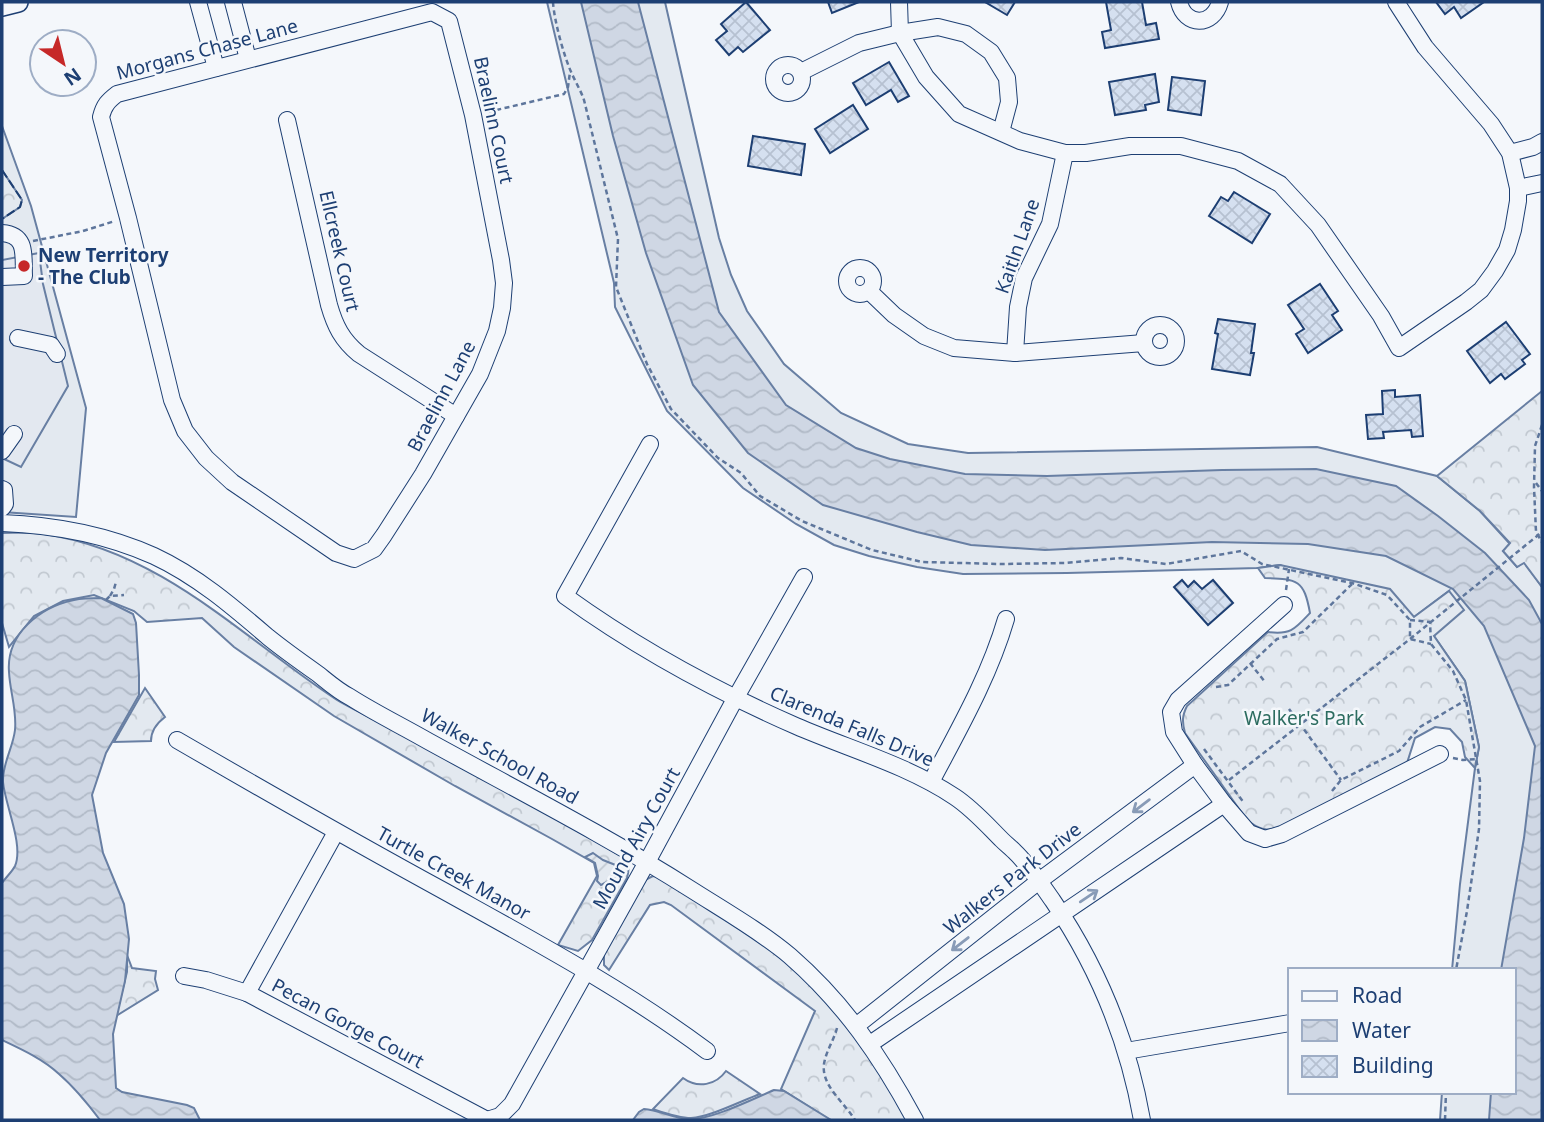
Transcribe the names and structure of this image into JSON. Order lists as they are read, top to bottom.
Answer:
{
  "streets": {
    "street": [
      "Morgans Chase Lane",
      "Braelinn Court",
      "Kaitln Lane",
      "Ellcreek Court",
      "Braelinn Lane",
      "Clarenda Falls Drive",
      "Walker School Road",
      "Mound Airy Court",
      "Turtle Creek Manor",
      "Walkers Park Drive",
      "Pecan Gorge Court"
    ]
  },
  "crossings": [
    ["Morgans Chase Lane", "Braelinn Court"],
    ["Morgans Chase Lane", "Braelinn Lane"],
    ["Braelinn Court", "Braelinn Lane"],
    ["Ellcreek Court", "Braelinn Lane"],
    ["Clarenda Falls Drive", "Mound Airy Court"],
    ["Clarenda Falls Drive", "Walkers Park Drive"],
    ["Walker School Road", "Mound Airy Court"],
    ["Walker School Road", "Walkers Park Drive"],
    ["Mound Airy Court", "Turtle Creek Manor"],
    ["Mound Airy Court", "Pecan Gorge Court"]
  ],
  "parks": ["Walker's Park"],
  "places": ["New Territory - The Club"],
  "legend": ["Road", "Water", "Building"],
  "north": "bottom right"
}
